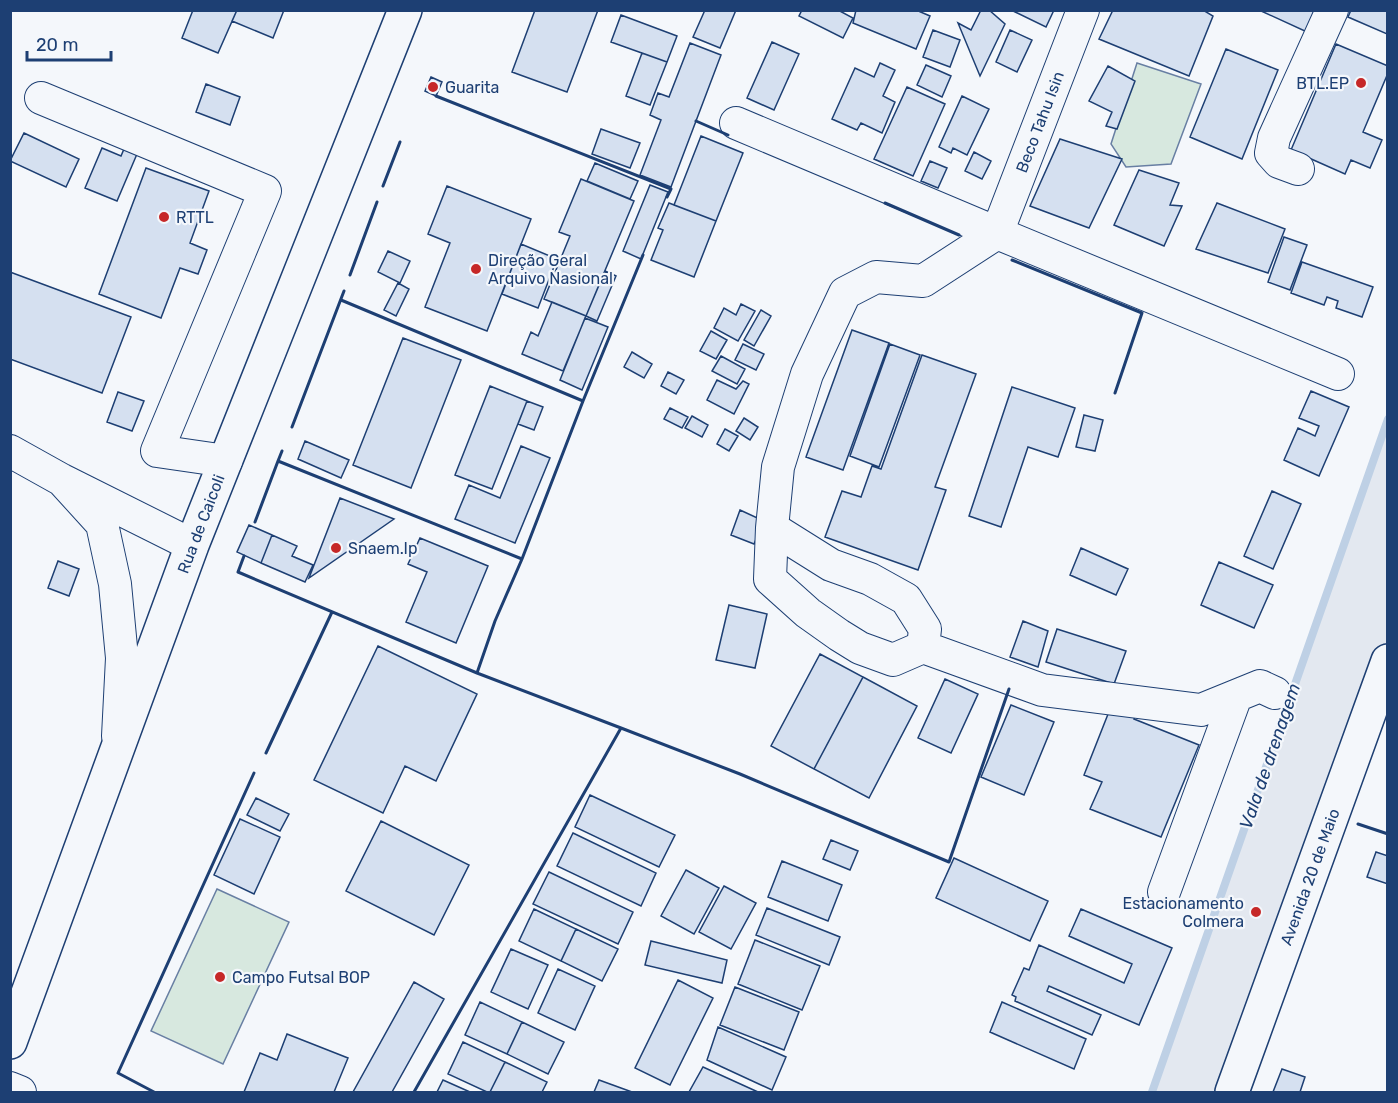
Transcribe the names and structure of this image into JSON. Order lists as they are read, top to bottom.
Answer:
{
  "streets": {
    "main road": ["Rua de Caicoli", "Avenida 20 de Maio"],
    "street": ["Beco Tahu Isin"]
  },
  "water": ["Vala de drenagem"],
  "places": [
    "BTL.EP",
    "Guarita",
    "RTTL",
    "Direção Geral Arquivo Nasional",
    "Snaem.Ip",
    "Estacionamento Colmera",
    "Campo Futsal BOP"
  ],
  "scale_bar": "20 m"
}
